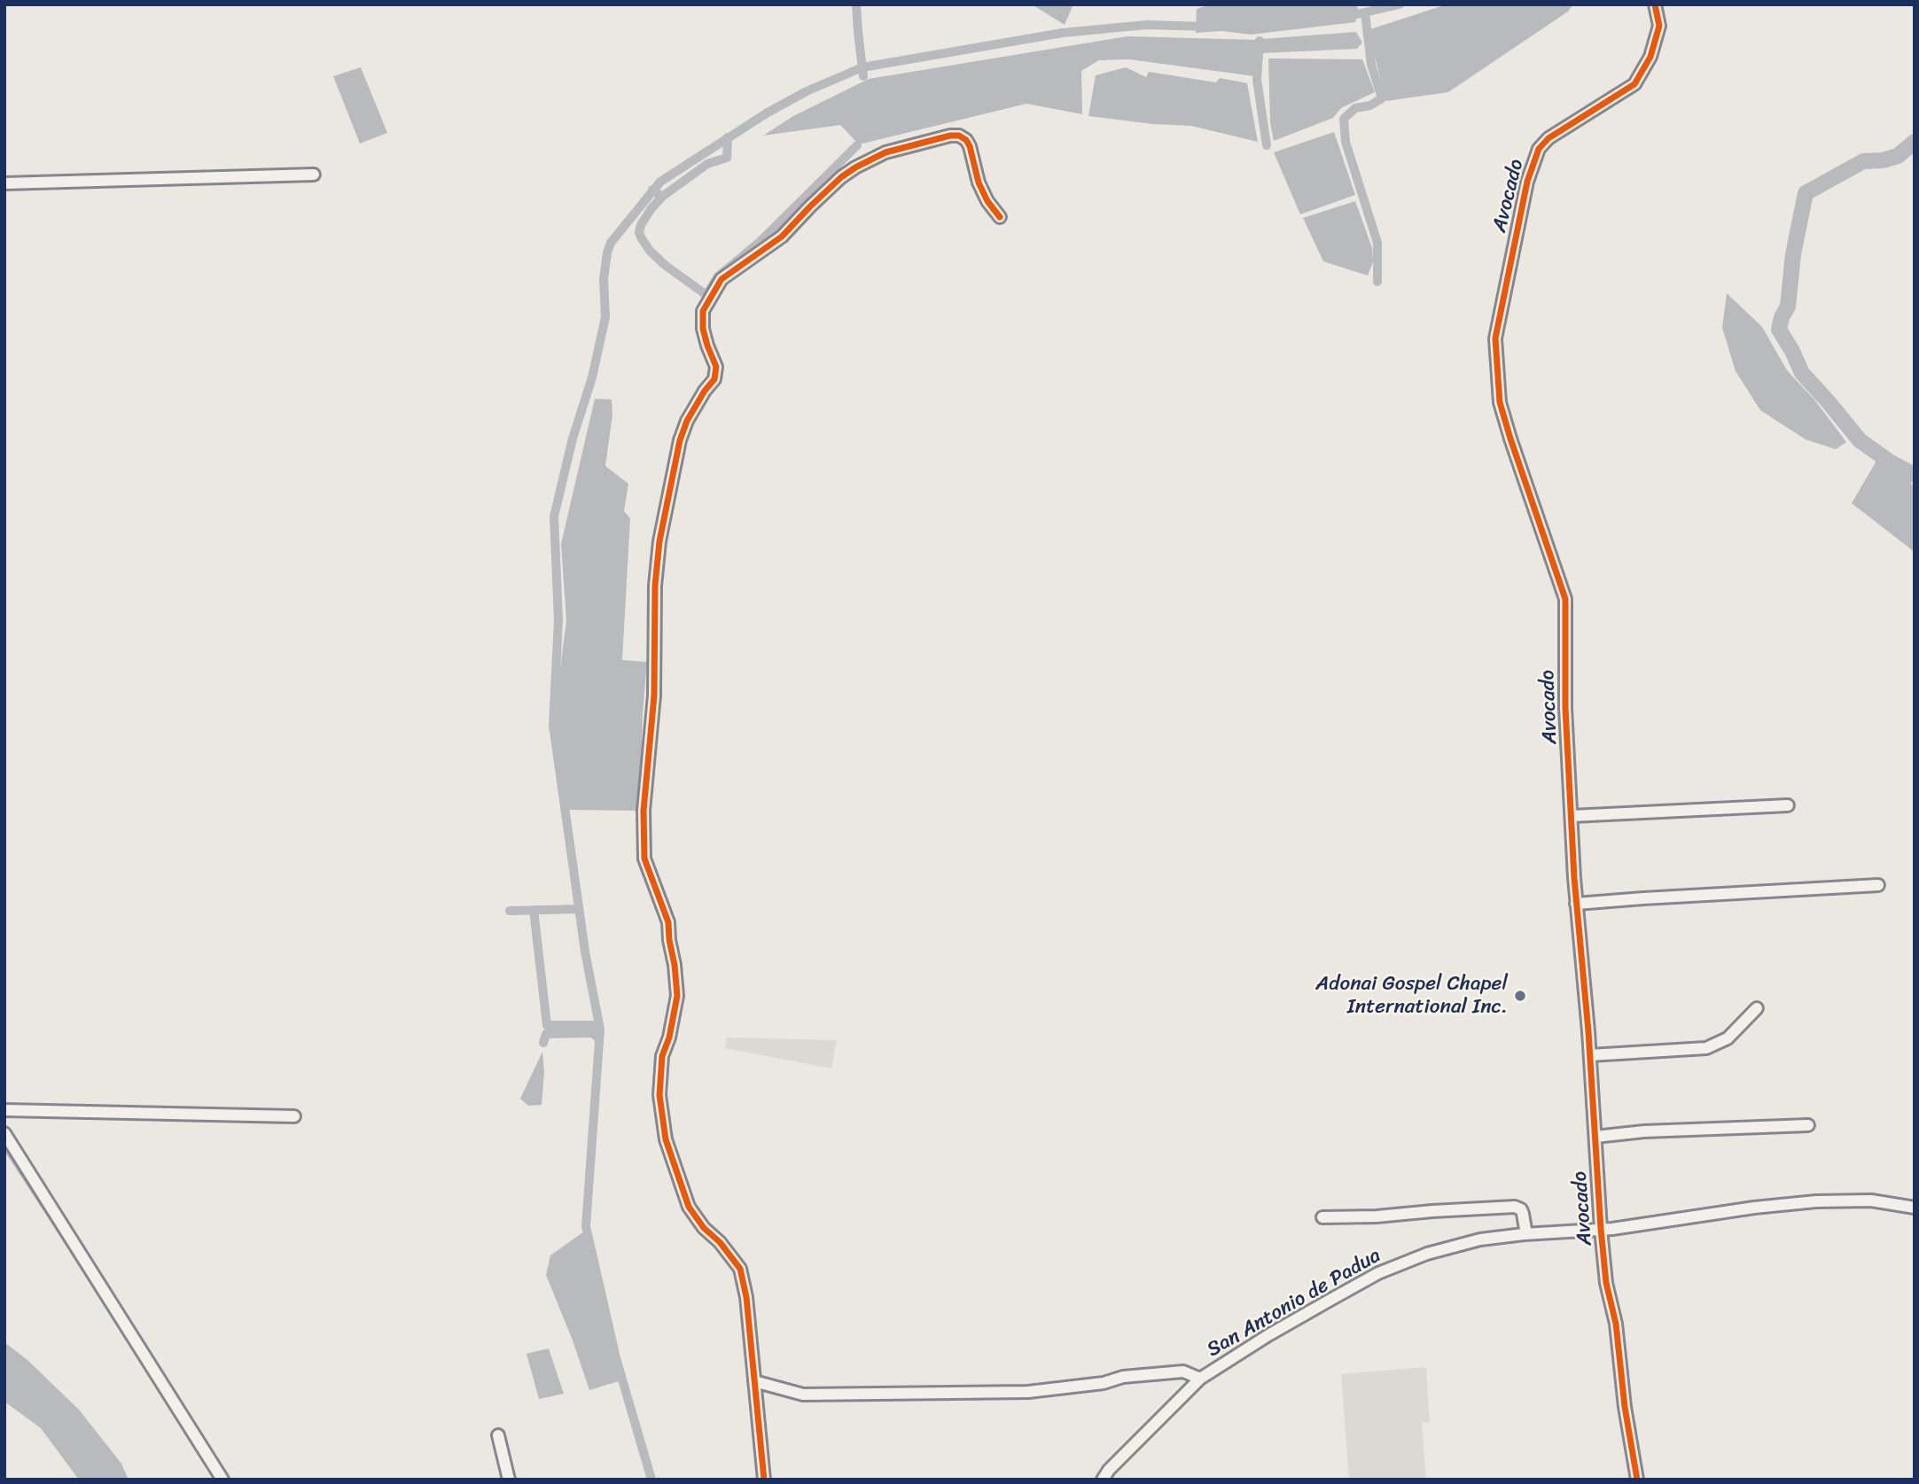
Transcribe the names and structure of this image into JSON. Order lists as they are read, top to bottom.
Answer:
{
  "streets": {
    "street": ["Avocado", "San Antonio de Padua"]
  },
  "crossings": [
    ["Avocado", "San Antonio de Padua"]
  ],
  "places": ["Adonai Gospel Chapel International Inc."]
}
